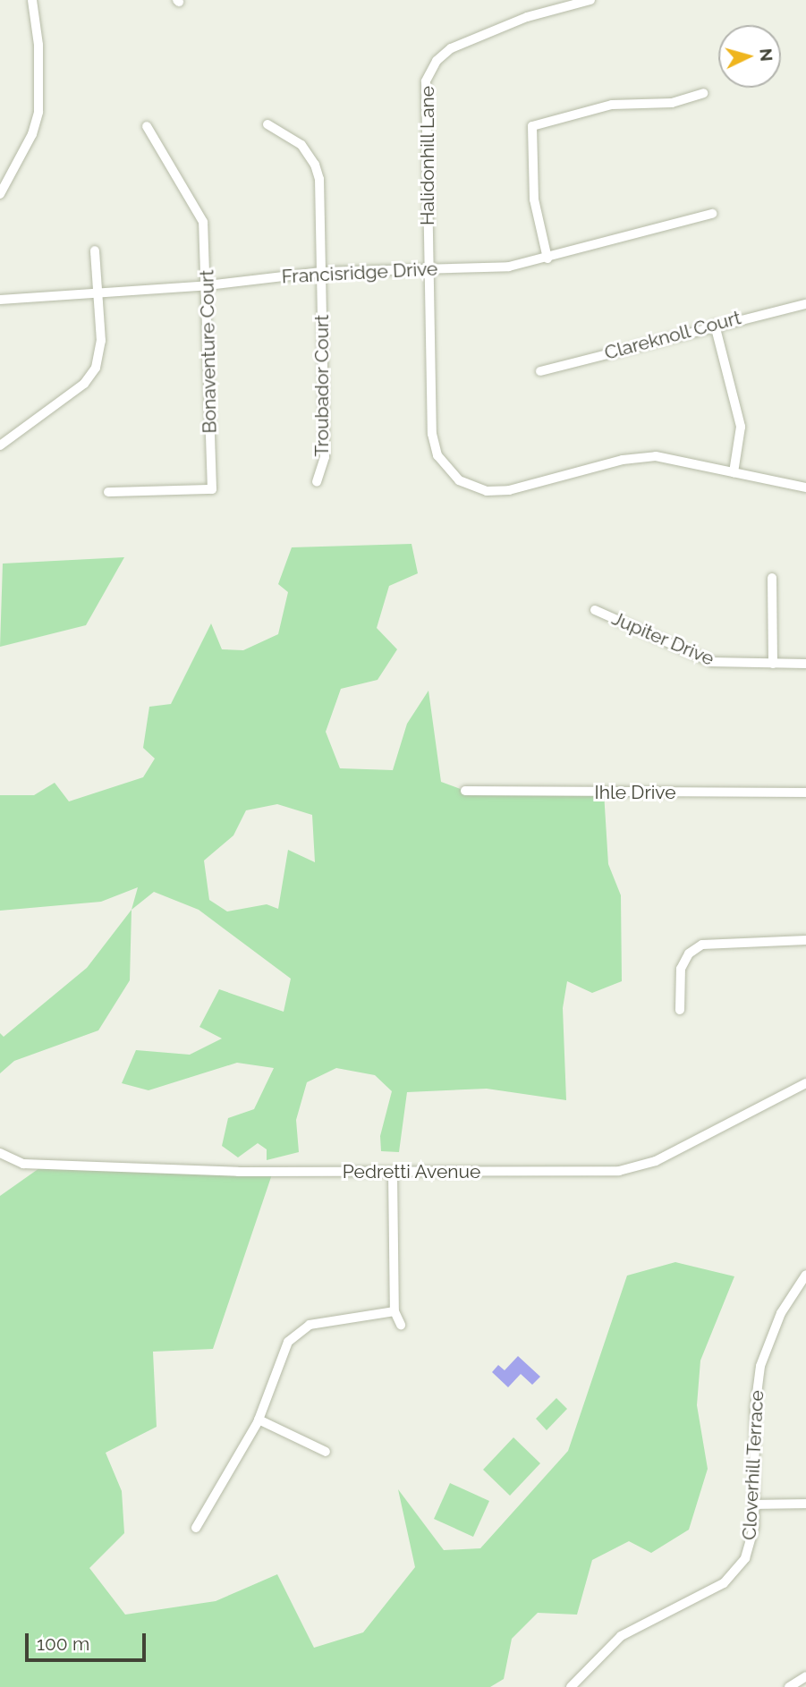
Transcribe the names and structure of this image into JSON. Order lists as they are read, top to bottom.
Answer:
{
  "streets": {
    "street": [
      "Halidonhill Lane",
      "Francisridge Drive",
      "Clareknoll Court",
      "Bonaventure Court",
      "Troubador Court",
      "Jupiter Drive",
      "Ihle Drive",
      "Pedretti Avenue",
      "Cloverhill Terrace"
    ]
  },
  "crossings": [
    ["Halidonhill Lane", "Francisridge Drive"],
    ["Francisridge Drive", "Bonaventure Court"],
    ["Francisridge Drive", "Troubador Court"]
  ],
  "scale_bar": "100 m",
  "north": "right"
}
